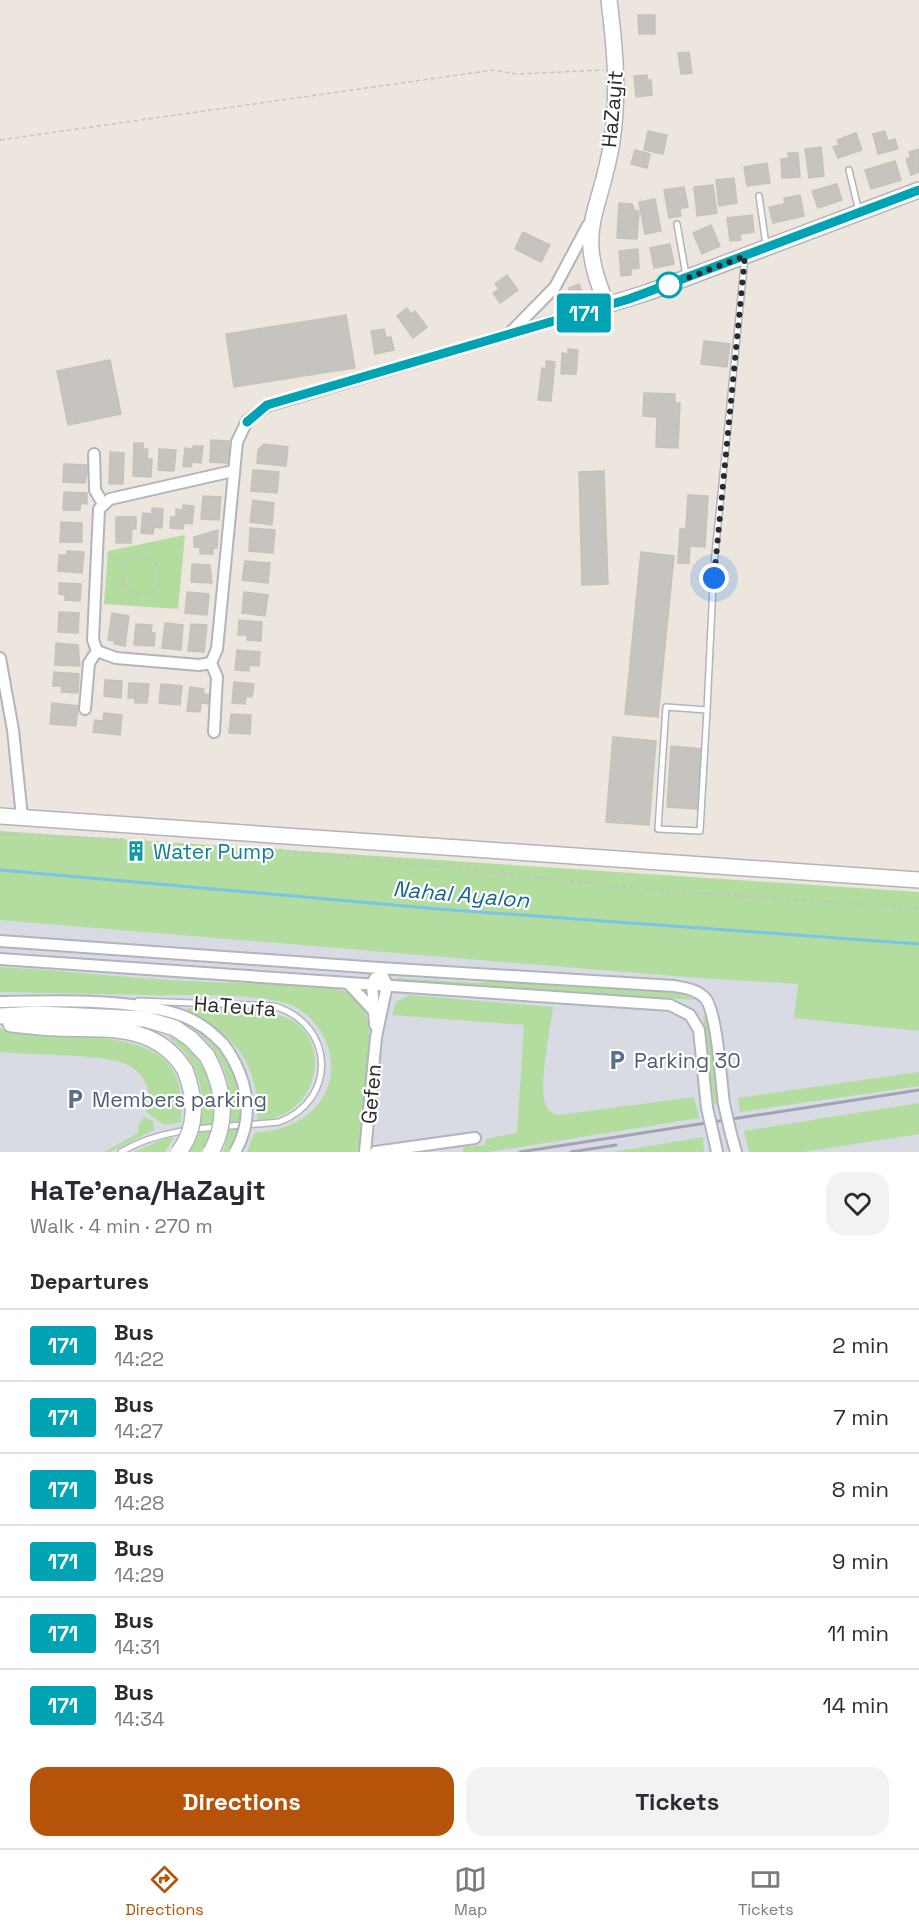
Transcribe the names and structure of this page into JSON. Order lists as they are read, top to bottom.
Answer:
{
  "streets": {
    "street": ["HaZayit", "Gefen"],
    "lane": ["HaTeufa"]
  },
  "water": ["Nahal Ayalon"],
  "places": {
    "building": ["Water Pump"],
    "parking": ["Parking 30", "Members parking"]
  },
  "lines": ["bus line 171"],
  "page": {
    "on_map": "171",
    "heading": [
      ["HaTe’ena/HaZayit", "Walk · 4 min · 270 m"],
      "Departures"
    ],
    "list": [
      {
        "mark": "171",
        "name": "Bus",
        "note": "14:22",
        "value": "2 min"
      },
      {
        "mark": "171",
        "name": "Bus",
        "note": "14:27",
        "value": "7 min"
      },
      {
        "mark": "171",
        "name": "Bus",
        "note": "14:28",
        "value": "8 min"
      },
      {
        "mark": "171",
        "name": "Bus",
        "note": "14:29",
        "value": "9 min"
      },
      {
        "mark": "171",
        "name": "Bus",
        "note": "14:31",
        "value": "11 min"
      },
      {
        "mark": "171",
        "name": "Bus",
        "note": "14:34",
        "value": "14 min"
      }
    ],
    "buttons": ["Directions", "Tickets"],
    "tabs": ["Directions", "Map", "Tickets"]
  }
}
